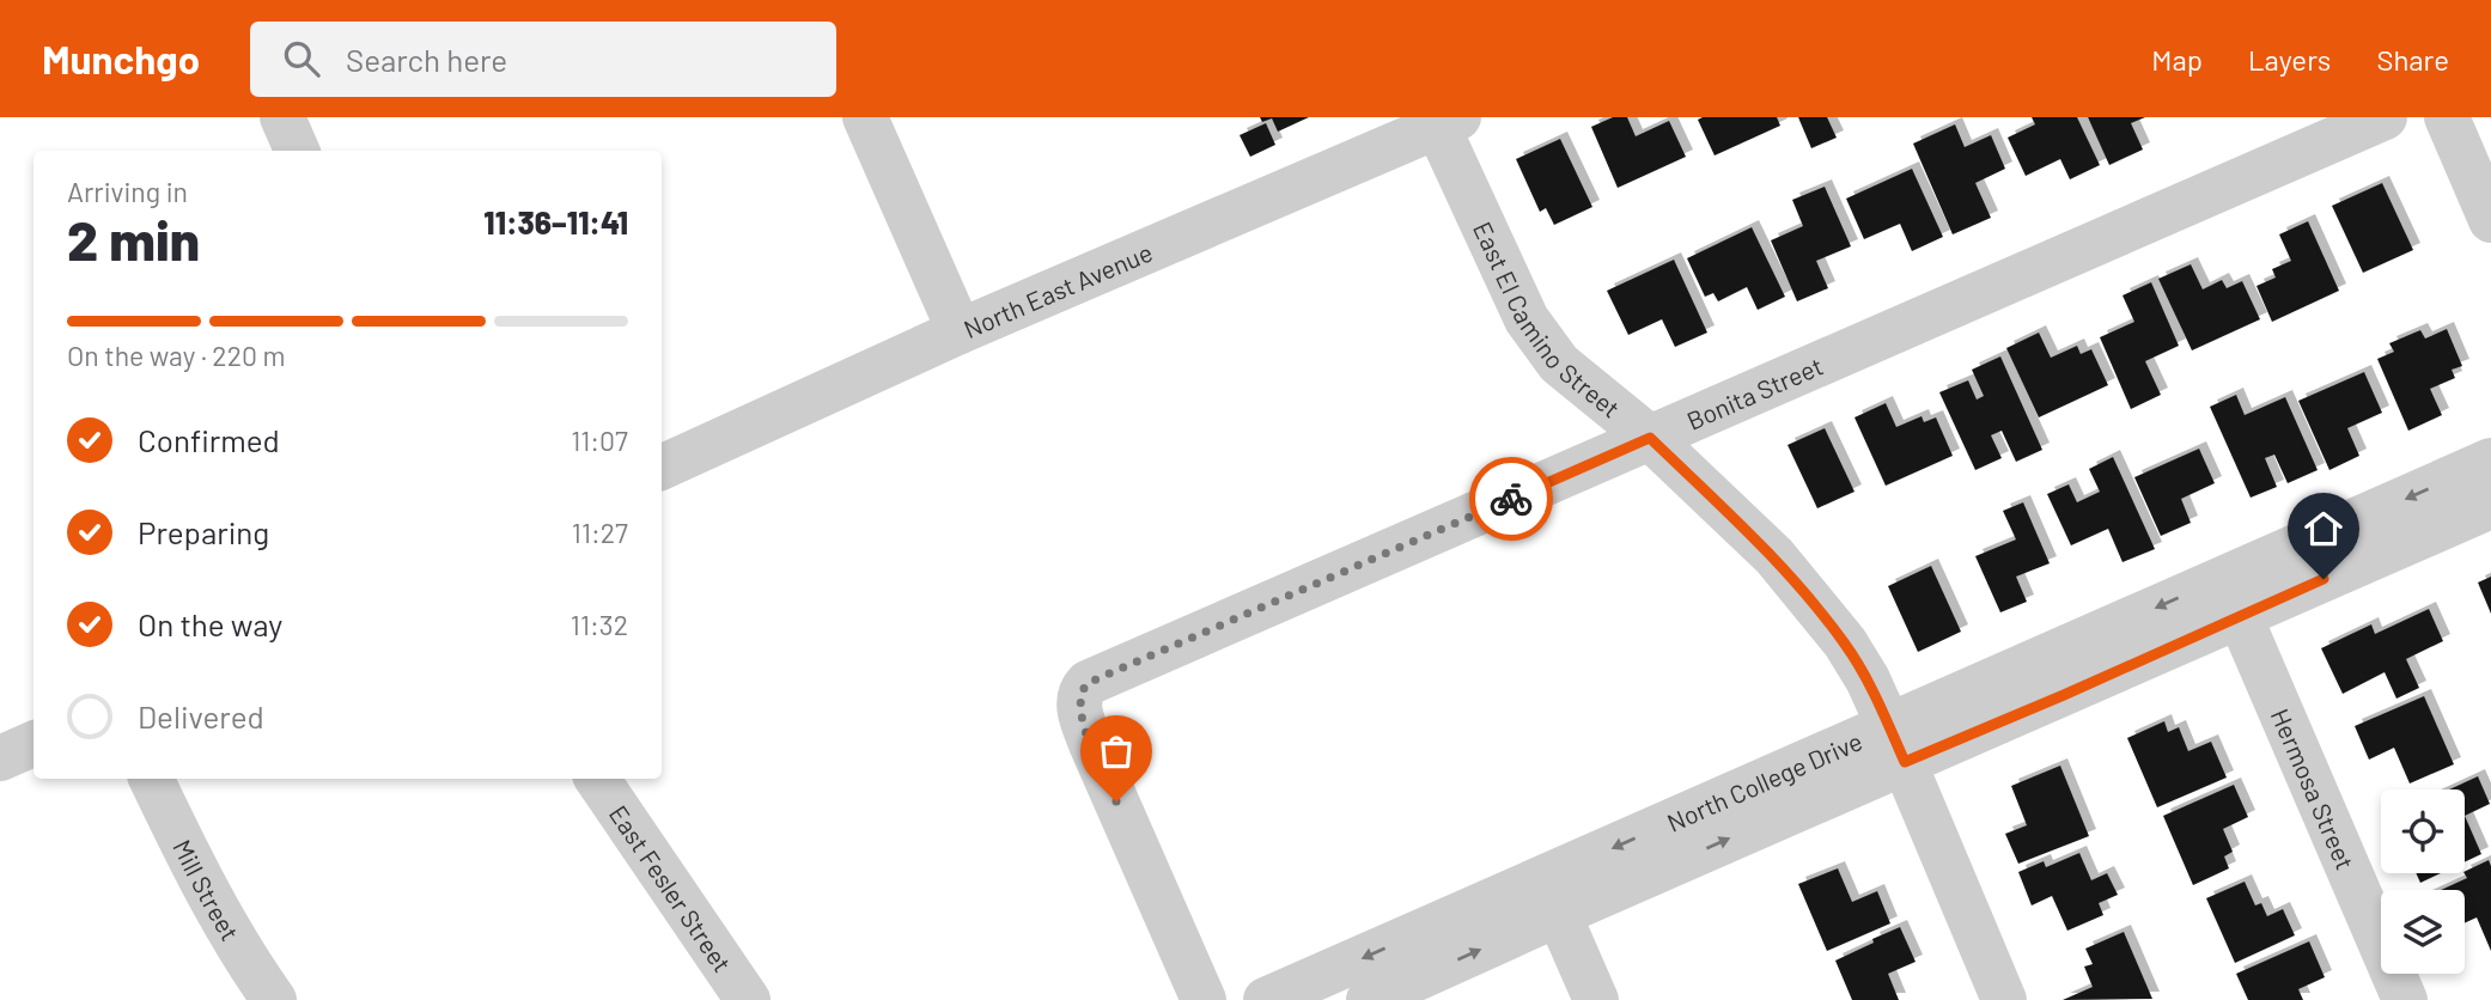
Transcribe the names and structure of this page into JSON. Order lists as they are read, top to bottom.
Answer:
{
  "streets": {
    "street": [
      "North East Avenue",
      "East El Camino Street",
      "Bonita Street",
      "North College Drive",
      "Hermosa Street",
      "East Fesler Street",
      "Mill Street"
    ]
  },
  "crossings": [
    ["North East Avenue", "East El Camino Street"],
    ["East El Camino Street", "Bonita Street"],
    ["East El Camino Street", "North College Drive"],
    ["North College Drive", "Hermosa Street"]
  ],
  "page": {
    "header": "Munchgo",
    "search": "Search here",
    "nav": ["Map", "Layers", "Share"],
    "heading": ["2 min", "Arriving in", "11:36–11:41"],
    "bar": "On the way · 220 m",
    "list": [
      ["Confirmed", "11:07"],
      ["Preparing", "11:27"],
      ["On the way", "11:32"],
      "Delivered"
    ]
  }
}
